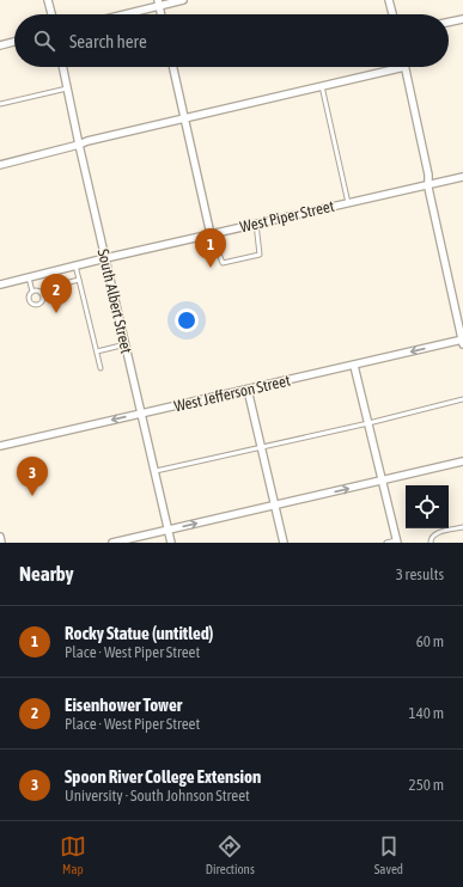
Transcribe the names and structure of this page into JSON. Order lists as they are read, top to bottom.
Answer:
{
  "streets": {
    "street": ["West Piper Street", "South Albert Street", "West Jefferson Street"]
  },
  "crossings": [
    ["West Piper Street", "South Albert Street"],
    ["South Albert Street", "West Jefferson Street"]
  ],
  "one_way": ["West Jefferson Street"],
  "page": {
    "search": "Search here",
    "pins": ["1", "2", "3"],
    "heading": ["Nearby", "3 results"],
    "list": [
      {
        "mark": "1",
        "name": "Rocky Statue (untitled)",
        "note": "Place · West Piper Street",
        "value": "60 m"
      },
      {
        "mark": "2",
        "name": "Eisenhower Tower",
        "note": "Place · West Piper Street",
        "value": "140 m"
      },
      {
        "mark": "3",
        "name": "Spoon River College Extension",
        "note": "University · South Johnson Street",
        "value": "250 m"
      }
    ],
    "nav": ["Map", "Directions", "Saved"]
  }
}
